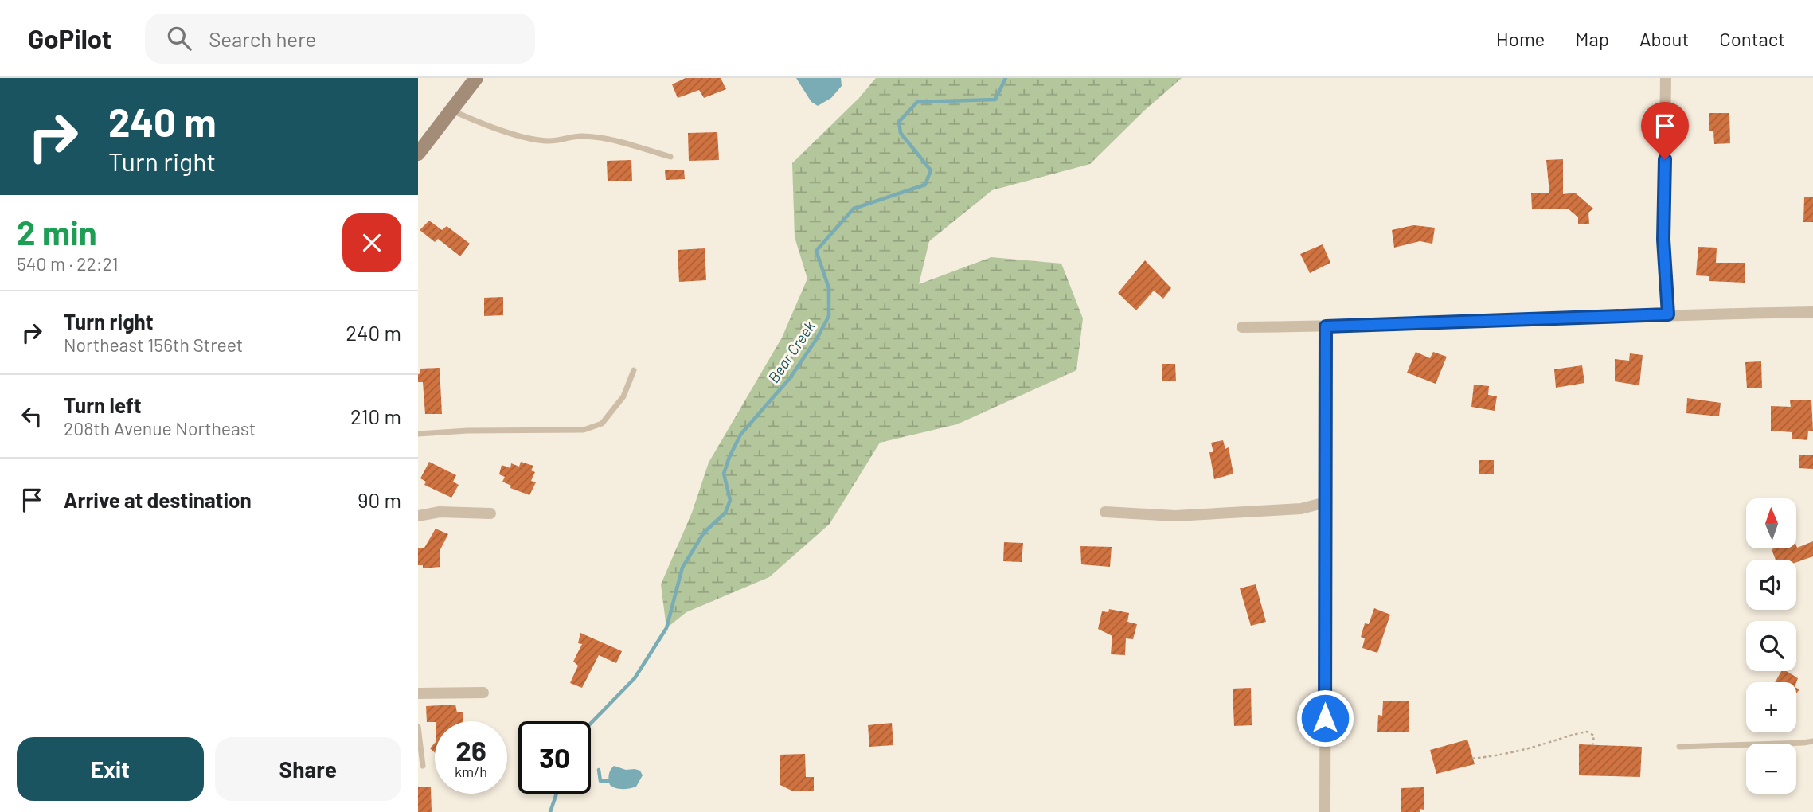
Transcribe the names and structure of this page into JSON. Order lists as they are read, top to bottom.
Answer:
{
  "water": ["Bear Creek"],
  "north": "top",
  "page": {
    "header": "GoPilot",
    "search": "Search here",
    "nav": [
      "Home",
      "Map",
      "About",
      "Contact"
    ],
    "turn": ["240 m", "Turn right"],
    "heading": ["2 min", "540 m · 22:21"],
    "list": [
      {
        "name": "Turn right",
        "note": "Northeast 156th Street",
        "value": "240 m"
      },
      {
        "name": "Turn left",
        "note": "208th Avenue Northeast",
        "value": "210 m"
      },
      {
        "name": "Arrive at destination",
        "value": "90 m"
      }
    ],
    "map_buttons": ["+", "−"],
    "speed": "26 km/h",
    "limit": "30",
    "buttons": ["Exit", "Share"]
  }
}
